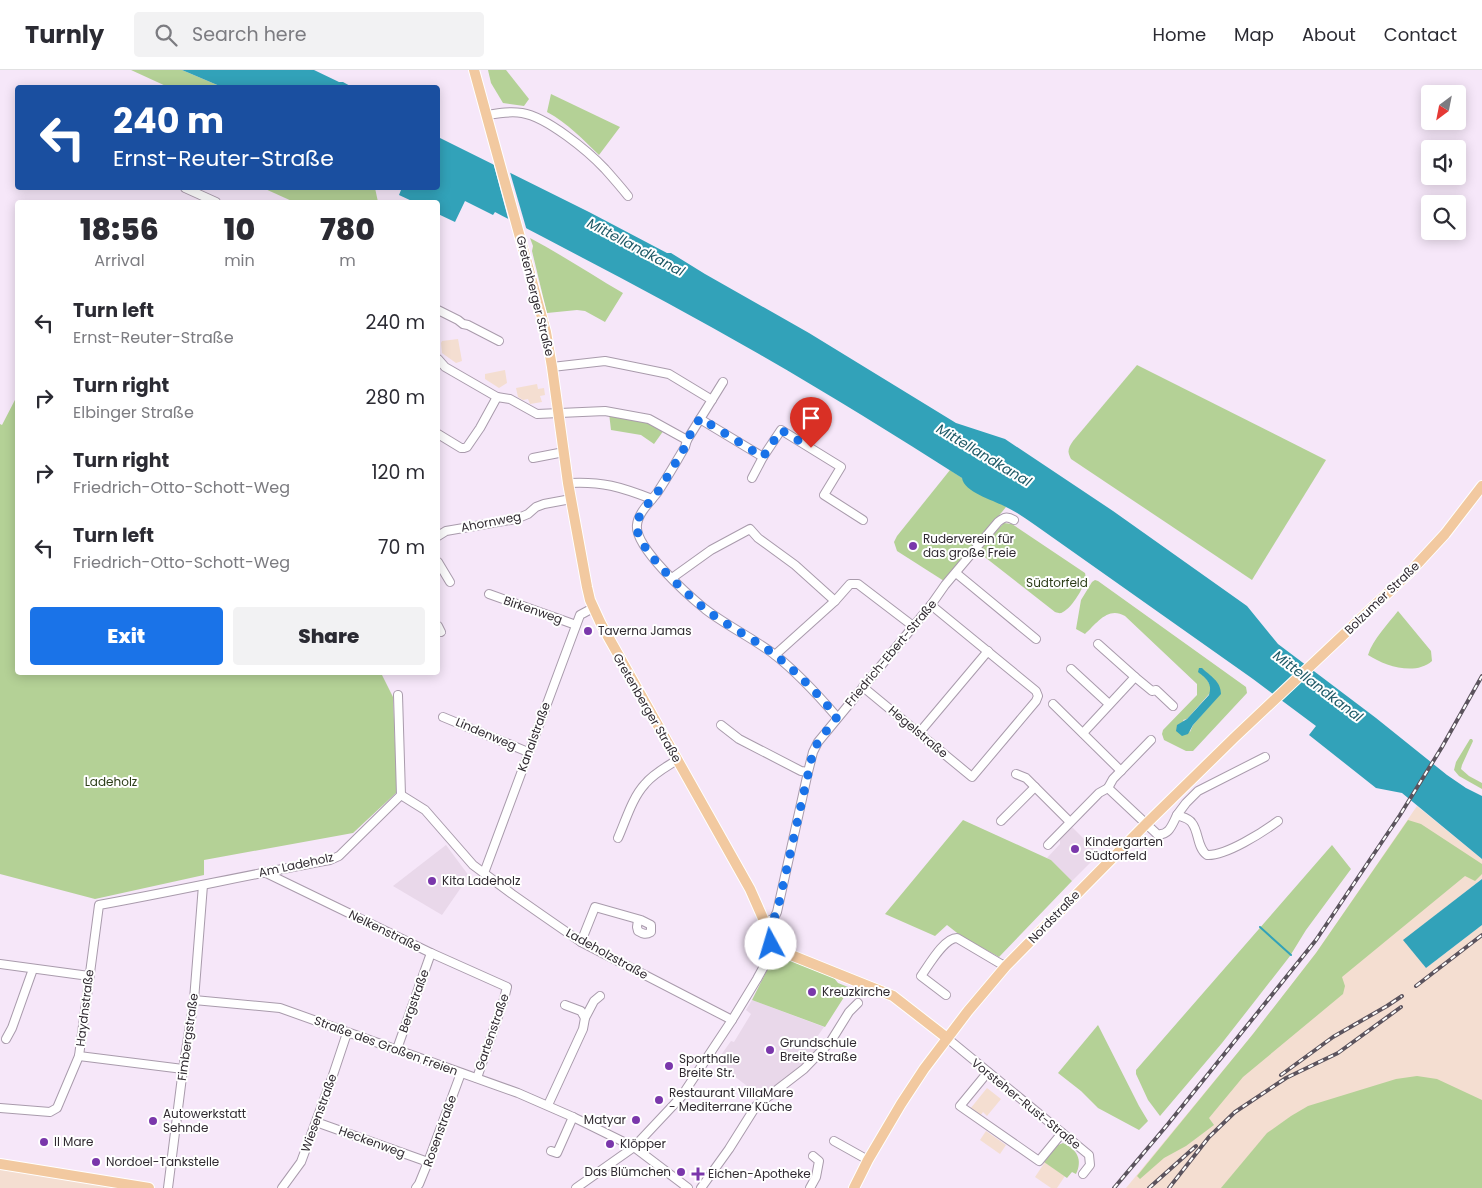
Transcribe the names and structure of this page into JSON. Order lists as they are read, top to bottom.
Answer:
{
  "streets": {
    "main road": ["Gretenberger Straße", "Bolzumer Straße", "Nordstraße"],
    "street": [
      "Ahornweg",
      "Birkenweg",
      "Friedrich-Ebert-Straße",
      "Hegelstraße",
      "Lindenweg",
      "Kanalstraße",
      "Am Ladeholz",
      "Nelkenstraße",
      "Ladeholzstraße",
      "Bergstraße",
      "Haydnstraße",
      "Gartenstraße",
      "Fimbergstraße",
      "Straße des Großen Freien",
      "Vorsteher-Rust-Straße",
      "Wiesenstraße",
      "Rosenstraße",
      "Heckenweg"
    ]
  },
  "crossings": [
    ["Gretenberger Straße", "Ahornweg"],
    ["Gretenberger Straße", "Friedrich-Ebert-Straße"],
    ["Gretenberger Straße", "Kanalstraße"],
    ["Bolzumer Straße", "Nordstraße"],
    ["Birkenweg", "Kanalstraße"],
    ["Friedrich-Ebert-Straße", "Hegelstraße"],
    ["Lindenweg", "Kanalstraße"],
    ["Kanalstraße", "Ladeholzstraße"],
    ["Am Ladeholz", "Nelkenstraße"],
    ["Am Ladeholz", "Ladeholzstraße"],
    ["Am Ladeholz", "Haydnstraße"],
    ["Am Ladeholz", "Fimbergstraße"],
    ["Nordstraße", "Vorsteher-Rust-Straße"],
    ["Nelkenstraße", "Bergstraße"],
    ["Nelkenstraße", "Gartenstraße"],
    ["Bergstraße", "Straße des Großen Freien"],
    ["Gartenstraße", "Straße des Großen Freien"],
    ["Fimbergstraße", "Straße des Großen Freien"],
    ["Straße des Großen Freien", "Wiesenstraße"],
    ["Straße des Großen Freien", "Rosenstraße"],
    ["Wiesenstraße", "Heckenweg"],
    ["Rosenstraße", "Heckenweg"]
  ],
  "water": ["Mittellandkanal"],
  "parks": ["Südtorfeld", "Ladeholz"],
  "places": {
    "other": [
      "Ruderverein für das große Freie",
      "Taverna Jamas",
      "Kindergarten Südtorfeld",
      "Kita Ladeholz",
      "Kreuzkirche",
      "Grundschule Breite Straße",
      "Sporthalle Breite Str.",
      "Restaurant VillaMare - Mediterrane Küche",
      "Matyar",
      "Autowerkstatt Sehnde",
      "Il Mare",
      "Klöpper",
      "Nordoel-Tankstelle",
      "Das Blümchen"
    ],
    "health": ["Eichen-Apotheke"]
  },
  "north": "bottom left",
  "page": {
    "header": "Turnly",
    "search": "Search here",
    "nav": [
      "Home",
      "Map",
      "About",
      "Contact"
    ],
    "turn": ["240 m", "Ernst-Reuter-Straße"],
    "eta": [
      "18:56",
      "Arrival",
      "10",
      "min",
      "780",
      "m"
    ],
    "list": [
      {
        "name": "Turn left",
        "note": "Ernst-Reuter-Straße",
        "value": "240 m"
      },
      {
        "name": "Turn right",
        "note": "Elbinger Straße",
        "value": "280 m"
      },
      {
        "name": "Turn right",
        "note": "Friedrich-Otto-Schott-Weg",
        "value": "120 m"
      },
      {
        "name": "Turn left",
        "note": "Friedrich-Otto-Schott-Weg",
        "value": "70 m"
      }
    ],
    "buttons": ["Exit", "Share"]
  }
}
